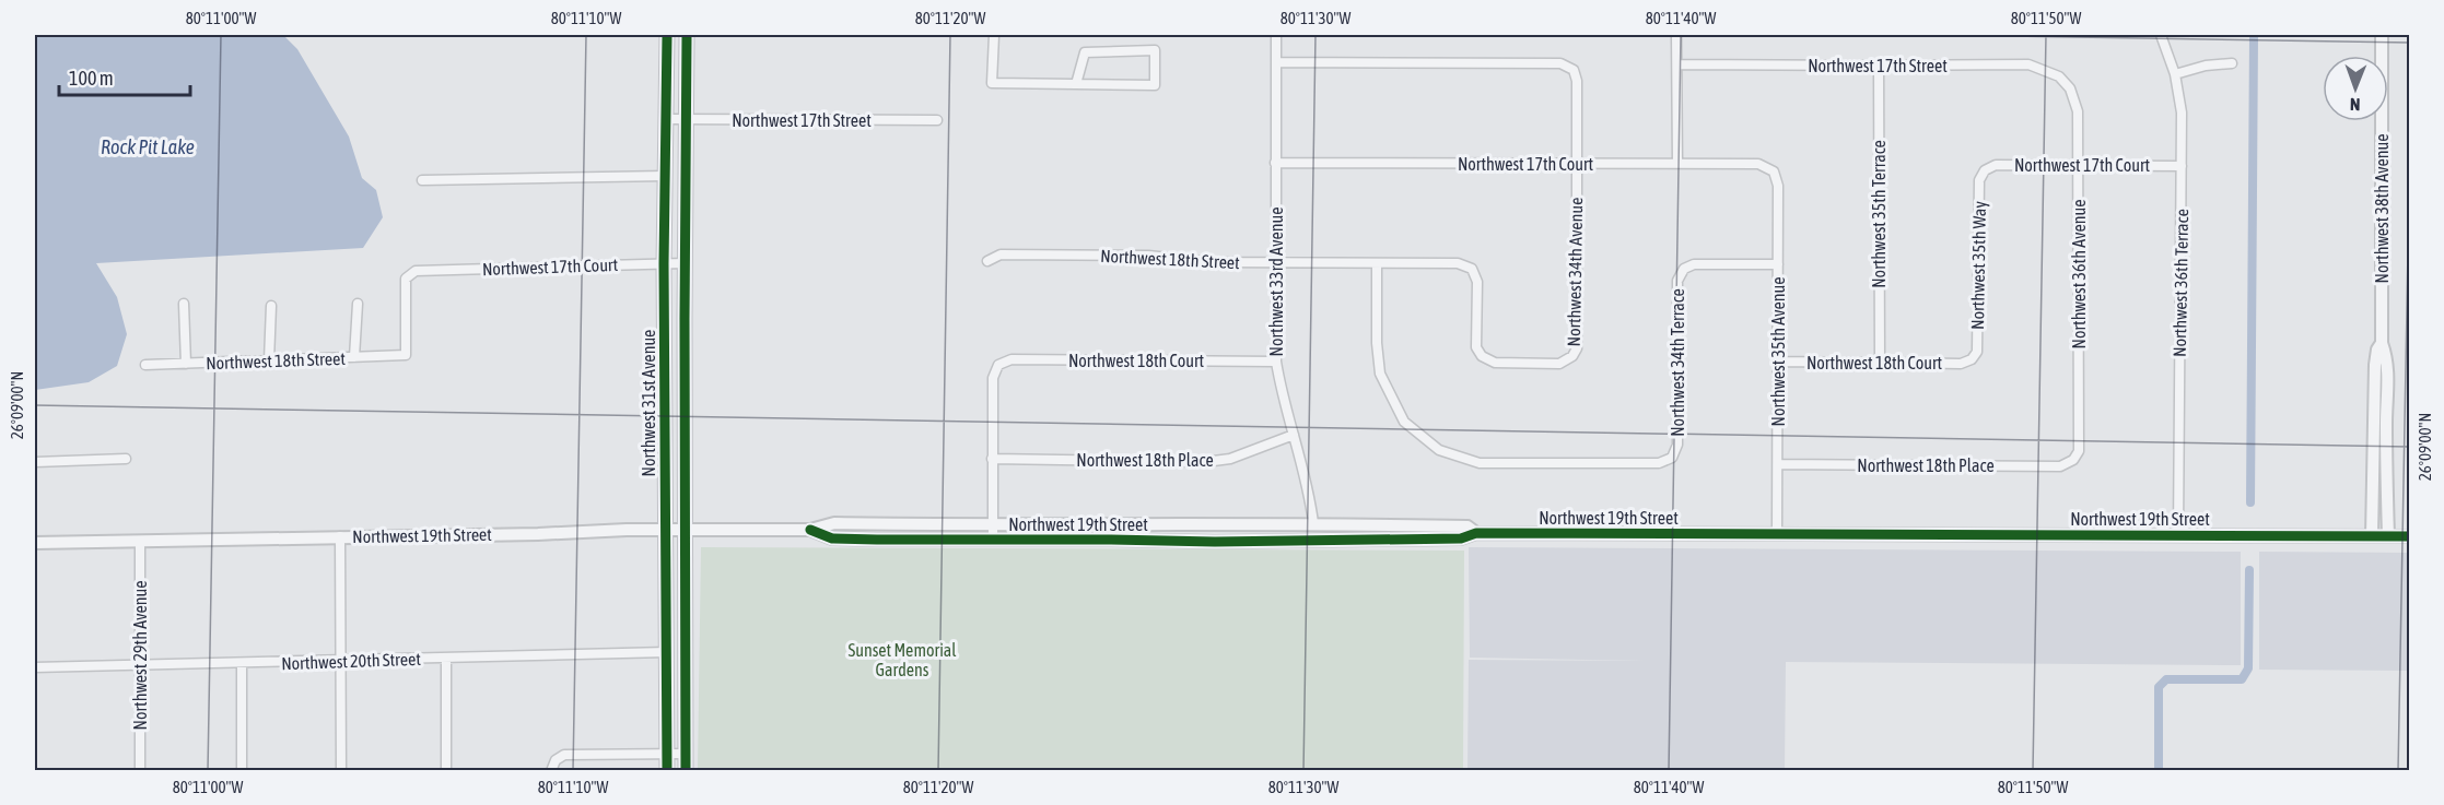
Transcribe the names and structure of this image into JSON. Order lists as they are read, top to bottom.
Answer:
{
  "streets": {
    "main road": ["Northwest 31st Avenue"],
    "street": [
      "Northwest 17th Street",
      "Northwest 17th Court",
      "Northwest 38th Avenue",
      "Northwest 35th Terrace",
      "Northwest 18th Street",
      "Northwest 35th Way",
      "Northwest 34th Avenue",
      "Northwest 36th Avenue",
      "Northwest 33rd Avenue",
      "Northwest 36th Terrace",
      "Northwest 35th Avenue",
      "Northwest 18th Court",
      "Northwest 34th Terrace",
      "Northwest 18th Place",
      "Northwest 19th Street",
      "Northwest 29th Avenue",
      "Northwest 20th Street"
    ]
  },
  "crossings": [
    ["Northwest 17th Street", "Northwest 35th Terrace"],
    ["Northwest 17th Street", "Northwest 36th Avenue"],
    ["Northwest 17th Street", "Northwest 31st Avenue"],
    ["Northwest 17th Court", "Northwest 18th Street"],
    ["Northwest 17th Court", "Northwest 35th Way"],
    ["Northwest 17th Court", "Northwest 34th Avenue"],
    ["Northwest 17th Court", "Northwest 36th Avenue"],
    ["Northwest 17th Court", "Northwest 33rd Avenue"],
    ["Northwest 17th Court", "Northwest 36th Terrace"],
    ["Northwest 17th Court", "Northwest 35th Avenue"],
    ["Northwest 17th Court", "Northwest 31st Avenue"],
    ["Northwest 38th Avenue", "Northwest 19th Street"],
    ["Northwest 35th Terrace", "Northwest 18th Court"],
    ["Northwest 18th Street", "Northwest 34th Avenue"],
    ["Northwest 18th Street", "Northwest 33rd Avenue"],
    ["Northwest 18th Street", "Northwest 34th Terrace"],
    ["Northwest 35th Way", "Northwest 18th Court"],
    ["Northwest 34th Avenue", "Northwest 33rd Avenue"],
    ["Northwest 36th Avenue", "Northwest 18th Place"],
    ["Northwest 33rd Avenue", "Northwest 18th Court"],
    ["Northwest 33rd Avenue", "Northwest 18th Place"],
    ["Northwest 33rd Avenue", "Northwest 19th Street"],
    ["Northwest 36th Terrace", "Northwest 19th Street"],
    ["Northwest 35th Avenue", "Northwest 18th Court"],
    ["Northwest 35th Avenue", "Northwest 34th Terrace"],
    ["Northwest 35th Avenue", "Northwest 18th Place"],
    ["Northwest 35th Avenue", "Northwest 19th Street"],
    ["Northwest 18th Court", "Northwest 18th Place"],
    ["Northwest 31st Avenue", "Northwest 19th Street"],
    ["Northwest 31st Avenue", "Northwest 20th Street"],
    ["Northwest 19th Street", "Northwest 29th Avenue"],
    ["Northwest 29th Avenue", "Northwest 20th Street"]
  ],
  "water": ["Rock Pit Lake"],
  "parks": ["Sunset Memorial Gardens"],
  "scale_bar": "100 m",
  "north": "bottom",
  "coordinates": [
    "80°11'00\"W",
    "80°11'10\"W",
    "80°11'20\"W",
    "80°11'30\"W",
    "80°11'40\"W",
    "80°11'50\"W",
    "26°09'00\"N"
  ]
}
